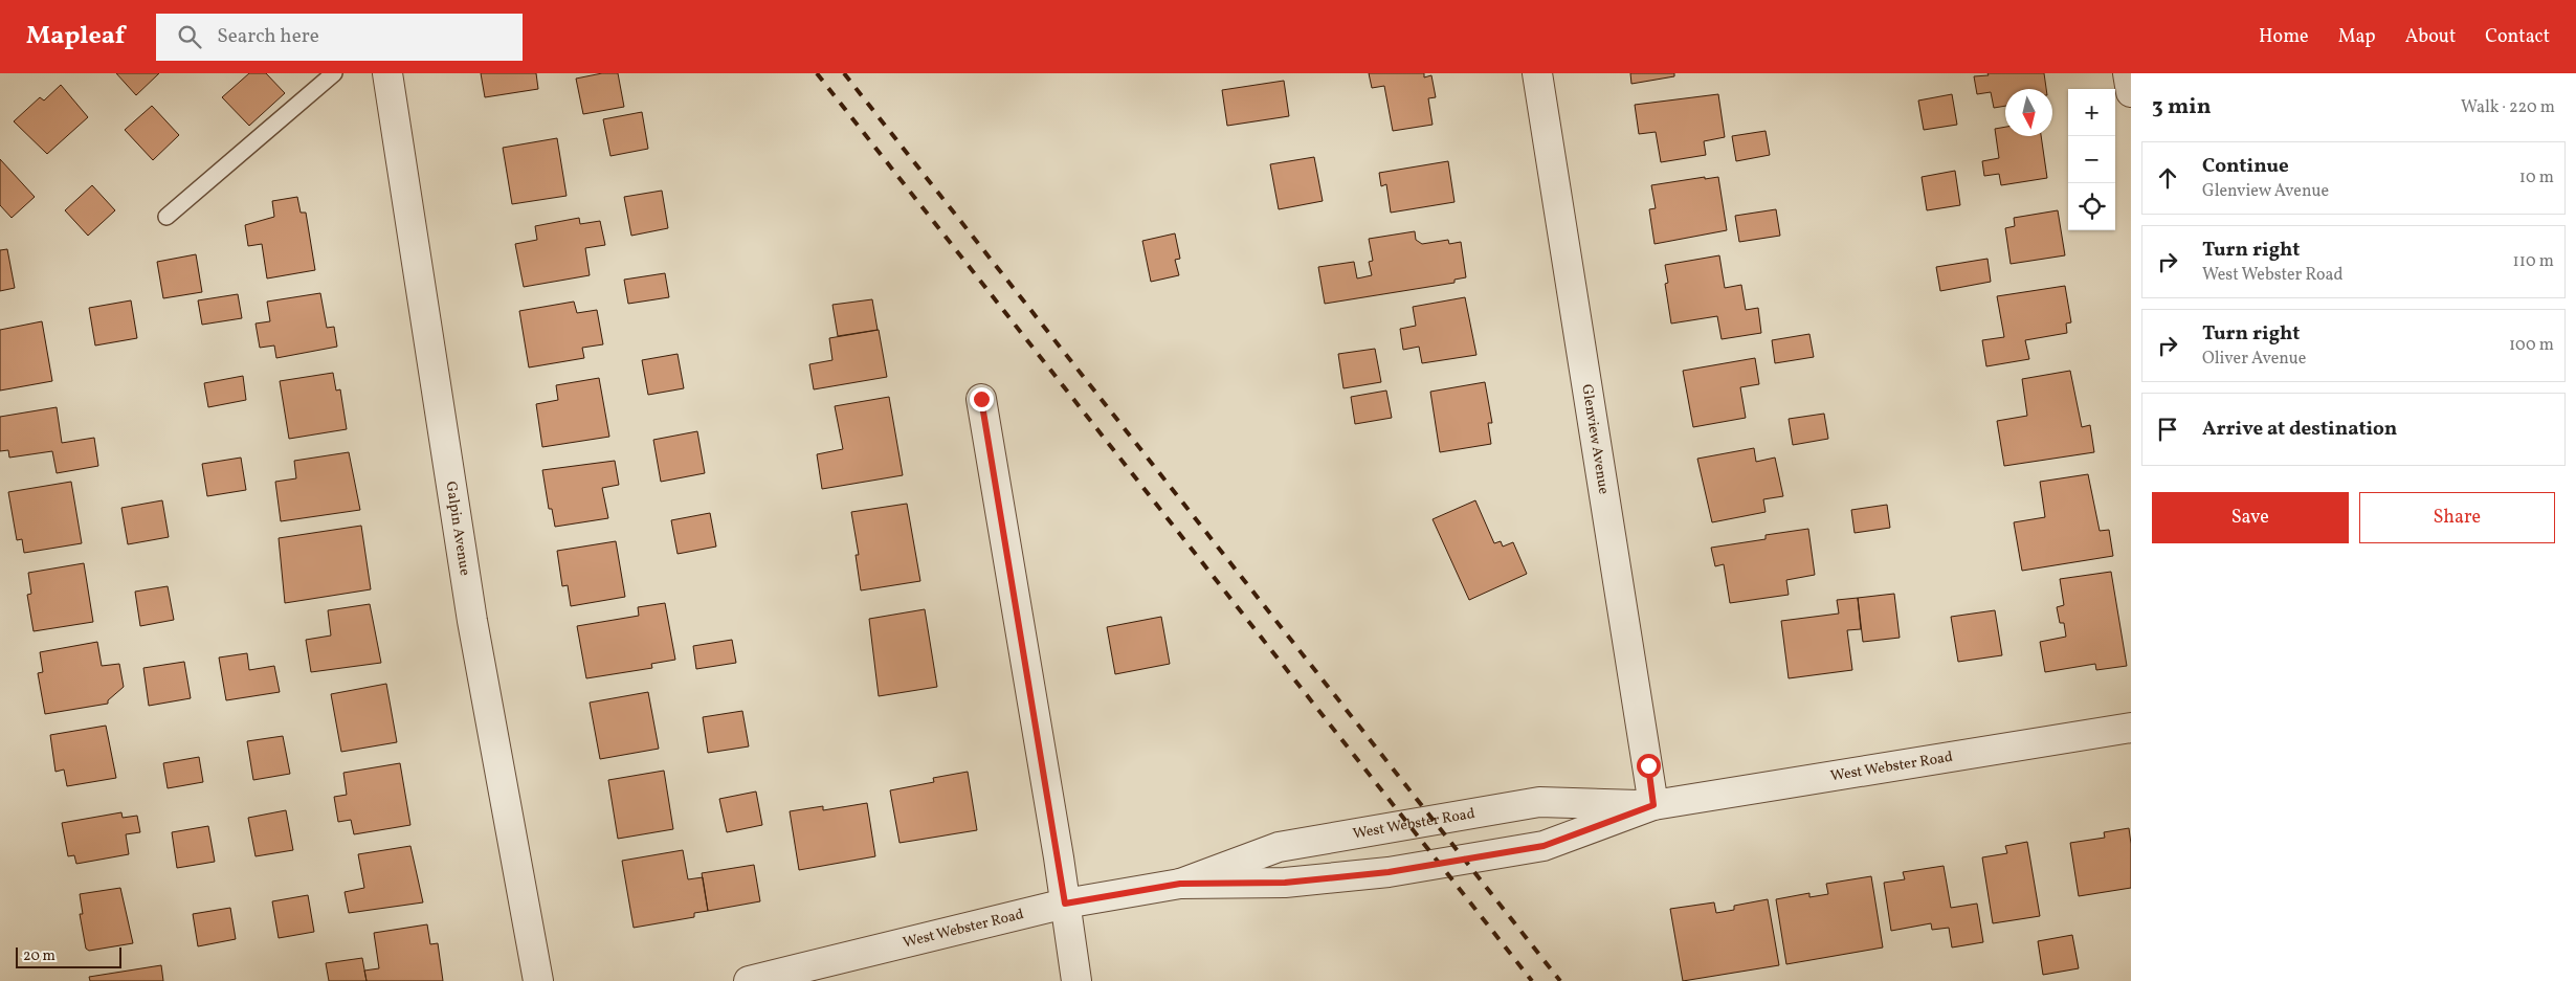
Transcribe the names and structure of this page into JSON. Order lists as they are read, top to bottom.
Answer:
{
  "streets": {
    "street": ["Glenview Avenue", "Galpin Avenue", "West Webster Road"]
  },
  "crossings": [
    ["Glenview Avenue", "West Webster Road"]
  ],
  "scale_bar": "20 m",
  "north": "bottom",
  "page": {
    "header": "Mapleaf",
    "search": "Search here",
    "nav": [
      "Home",
      "Map",
      "About",
      "Contact"
    ],
    "heading": ["3 min", "Walk · 220 m"],
    "map_buttons": ["+", "−"],
    "list": [
      ["Continue", "Glenview Avenue", "10 m"],
      ["Turn right", "West Webster Road", "110 m"],
      ["Turn right", "Oliver Avenue", "100 m"],
      "Arrive at destination"
    ],
    "buttons": ["Save", "Share"],
    "scale": "20 m"
  }
}
